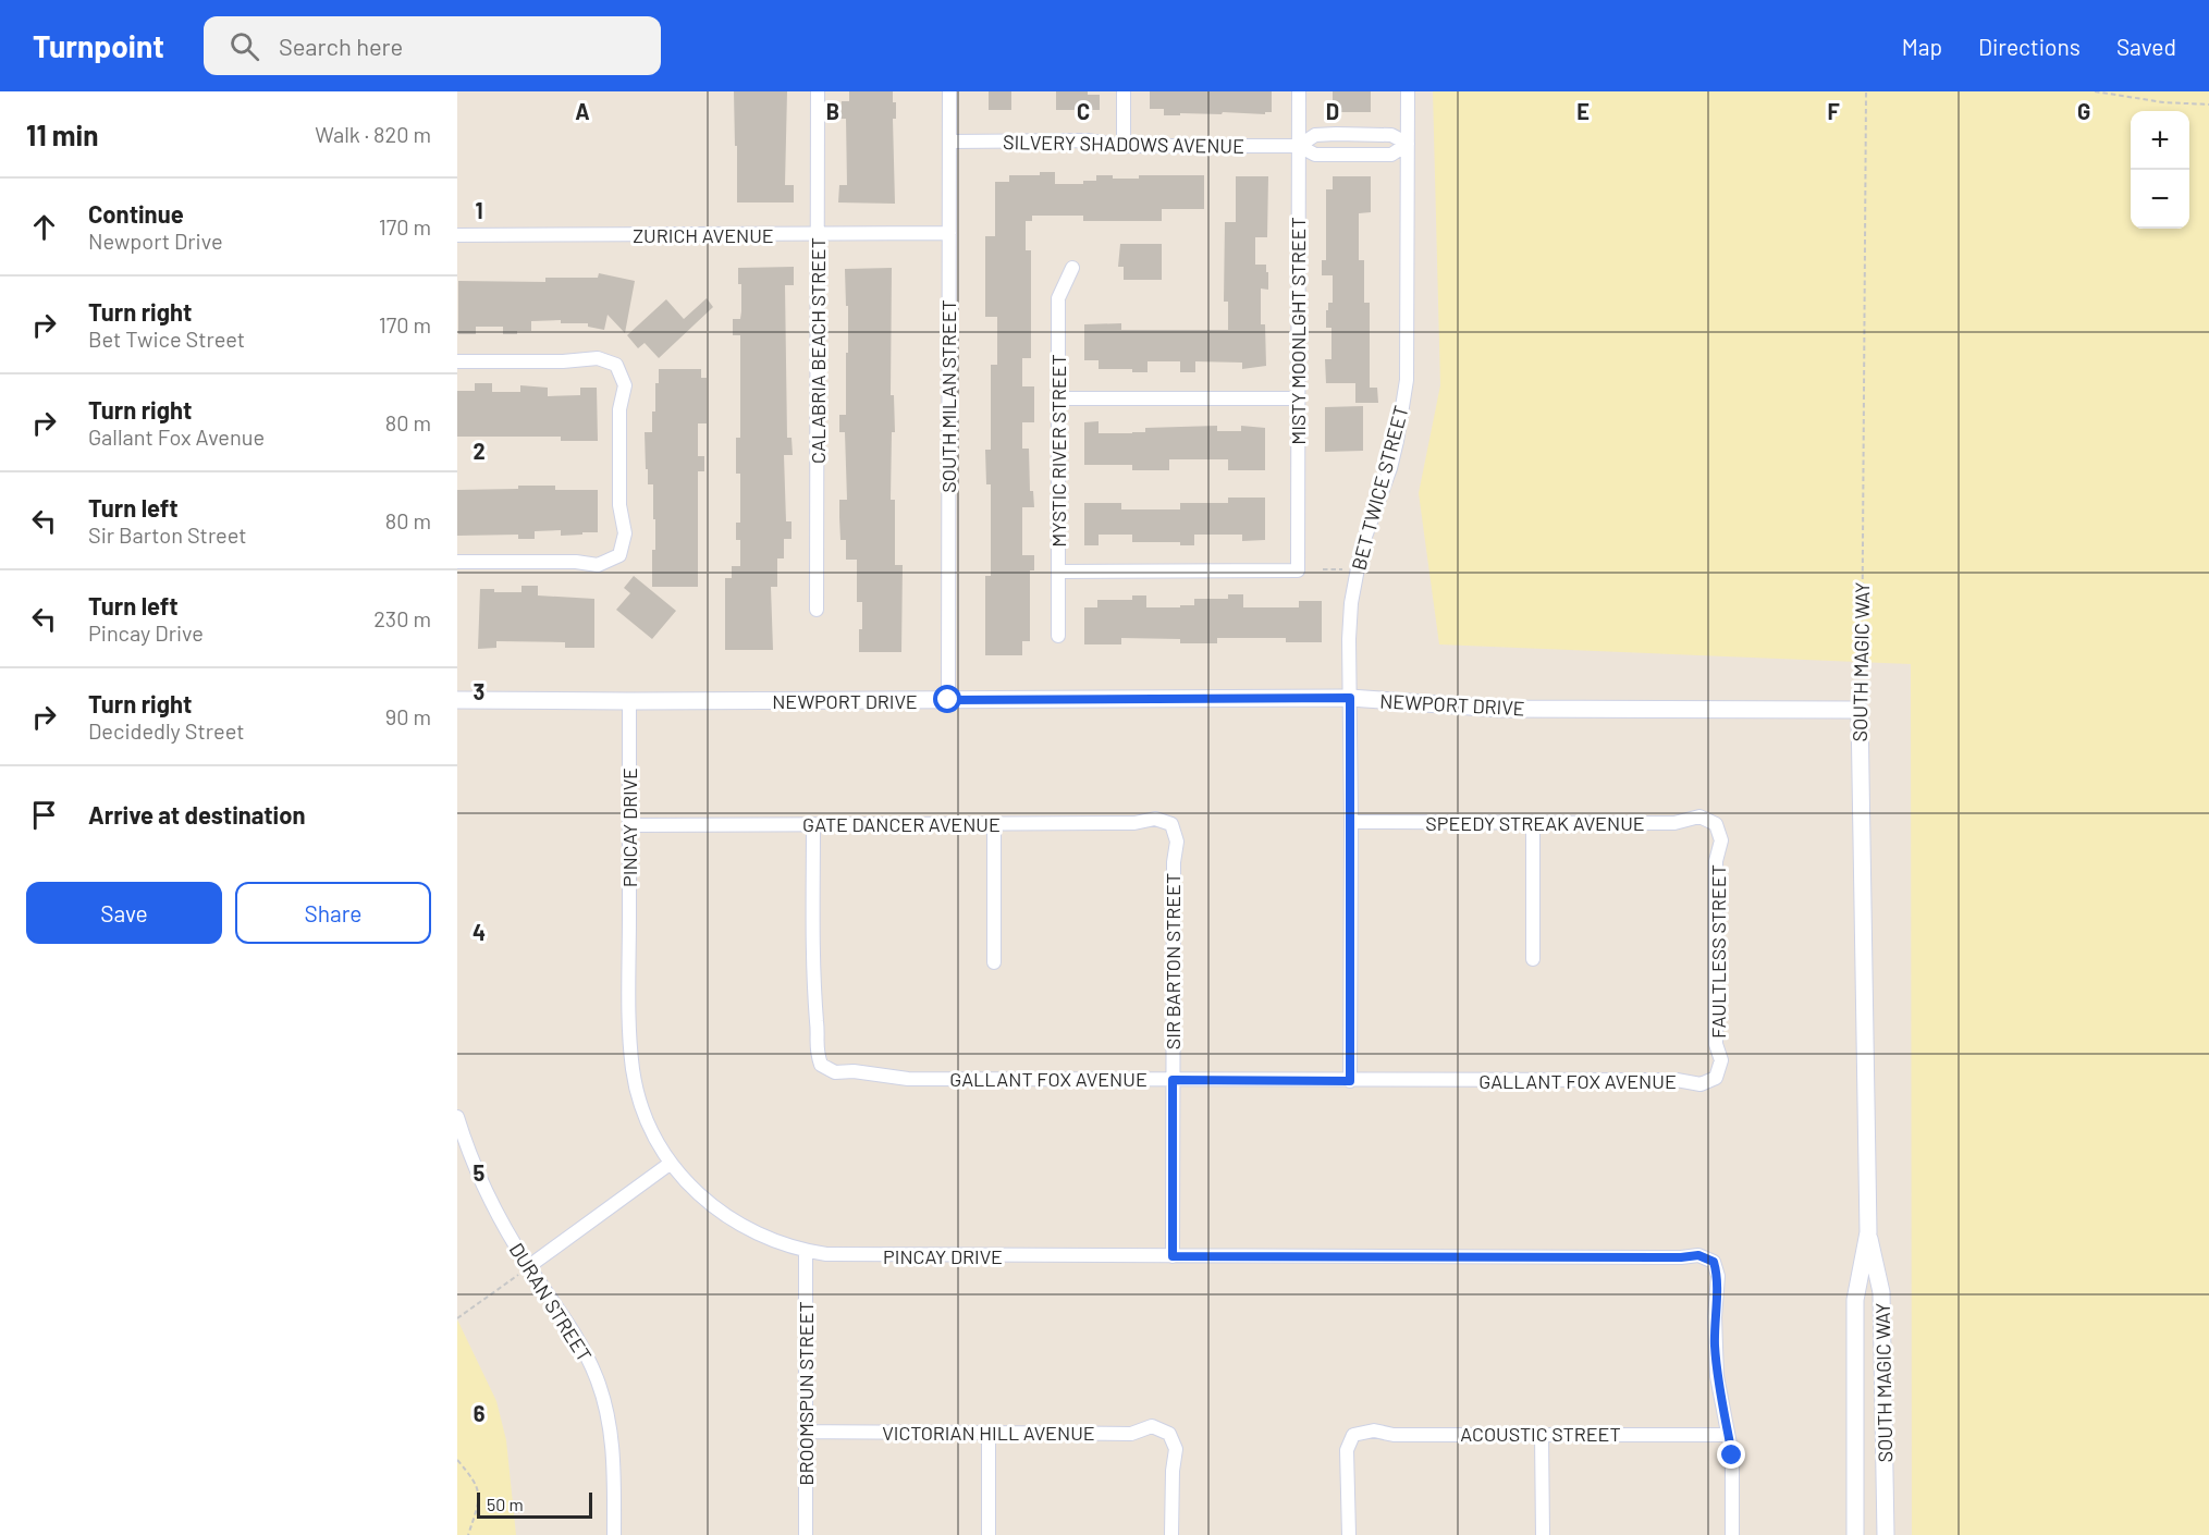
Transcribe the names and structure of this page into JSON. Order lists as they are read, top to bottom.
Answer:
{
  "streets": {
    "street": [
      "SILVERY SHADOWS AVENUE",
      "ZURICH AVENUE",
      "MISTY MOONLGHT STREET",
      "CALABRIA BEACH STREET",
      "SOUTH MILAN STREET",
      "MYSTIC RIVER STREET",
      "BET TWICE STREET",
      "SOUTH MAGIC WAY",
      "NEWPORT DRIVE",
      "SPEEDY STREAK AVENUE",
      "GATE DANCER AVENUE",
      "PINCAY DRIVE",
      "FAULTLESS STREET",
      "SIR BARTON STREET",
      "GALLANT FOX AVENUE",
      "DURAN STREET",
      "BROOMSPUN STREET",
      "VICTORIAN HILL AVENUE",
      "ACOUSTIC STREET"
    ]
  },
  "crossings": [
    ["SILVERY SHADOWS AVENUE", "MISTY MOONLGHT STREET"],
    ["SILVERY SHADOWS AVENUE", "SOUTH MILAN STREET"],
    ["SILVERY SHADOWS AVENUE", "BET TWICE STREET"],
    ["ZURICH AVENUE", "CALABRIA BEACH STREET"],
    ["ZURICH AVENUE", "SOUTH MILAN STREET"],
    ["MISTY MOONLGHT STREET", "MYSTIC RIVER STREET"],
    ["SOUTH MILAN STREET", "NEWPORT DRIVE"],
    ["BET TWICE STREET", "NEWPORT DRIVE"],
    ["BET TWICE STREET", "SPEEDY STREAK AVENUE"],
    ["BET TWICE STREET", "GALLANT FOX AVENUE"],
    ["SOUTH MAGIC WAY", "NEWPORT DRIVE"],
    ["NEWPORT DRIVE", "PINCAY DRIVE"],
    ["SPEEDY STREAK AVENUE", "FAULTLESS STREET"],
    ["GATE DANCER AVENUE", "PINCAY DRIVE"],
    ["GATE DANCER AVENUE", "SIR BARTON STREET"],
    ["GATE DANCER AVENUE", "GALLANT FOX AVENUE"],
    ["PINCAY DRIVE", "SIR BARTON STREET"],
    ["PINCAY DRIVE", "BROOMSPUN STREET"],
    ["PINCAY DRIVE", "ACOUSTIC STREET"],
    ["FAULTLESS STREET", "GALLANT FOX AVENUE"],
    ["SIR BARTON STREET", "GALLANT FOX AVENUE"],
    ["BROOMSPUN STREET", "VICTORIAN HILL AVENUE"]
  ],
  "scale_bar": "50 m",
  "page": {
    "header": "Turnpoint",
    "search": "Search here",
    "nav": ["Map", "Directions", "Saved"],
    "heading": ["11 min", "Walk · 820 m"],
    "map_buttons": ["+", "−"],
    "list": [
      ["Continue", "Newport Drive", "170 m"],
      ["Turn right", "Bet Twice Street", "170 m"],
      ["Turn right", "Gallant Fox Avenue", "80 m"],
      ["Turn left", "Sir Barton Street", "80 m"],
      ["Turn left", "Pincay Drive", "230 m"],
      ["Turn right", "Decidedly Street", "90 m"],
      "Arrive at destination"
    ],
    "buttons": ["Save", "Share"],
    "scale": "50 m"
  },
  "grid": {
    "columns": [
      "A",
      "B",
      "C",
      "D",
      "E",
      "F",
      "G"
    ],
    "rows": [
      "1",
      "2",
      "3",
      "4",
      "5",
      "6"
    ]
  }
}
